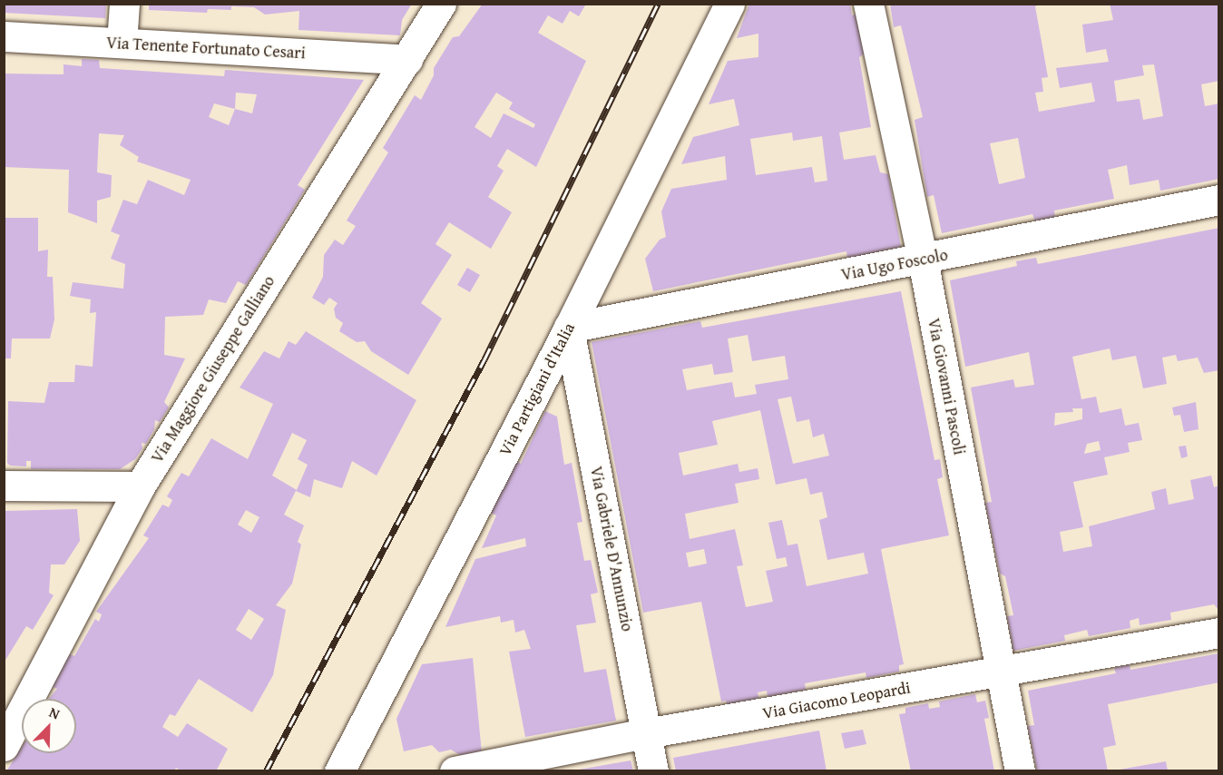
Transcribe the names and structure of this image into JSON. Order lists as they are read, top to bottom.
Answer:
{
  "streets": {
    "street": [
      "Via Tenente Fortunato Cesari",
      "Via Ugo Foscolo",
      "Via Maggiore Giuseppe Galliano",
      "Via Giovanni Pascoli",
      "Via Partigiani d'Italia",
      "Via Gabriele D'Annunzio",
      "Via Giacomo Leopardi"
    ]
  },
  "crossings": [
    ["Via Tenente Fortunato Cesari", "Via Maggiore Giuseppe Galliano"],
    ["Via Ugo Foscolo", "Via Giovanni Pascoli"],
    ["Via Ugo Foscolo", "Via Partigiani d'Italia"],
    ["Via Ugo Foscolo", "Via Gabriele D'Annunzio"],
    ["Via Giovanni Pascoli", "Via Giacomo Leopardi"],
    ["Via Partigiani d'Italia", "Via Gabriele D'Annunzio"],
    ["Via Gabriele D'Annunzio", "Via Giacomo Leopardi"]
  ],
  "north": "top right"
}
